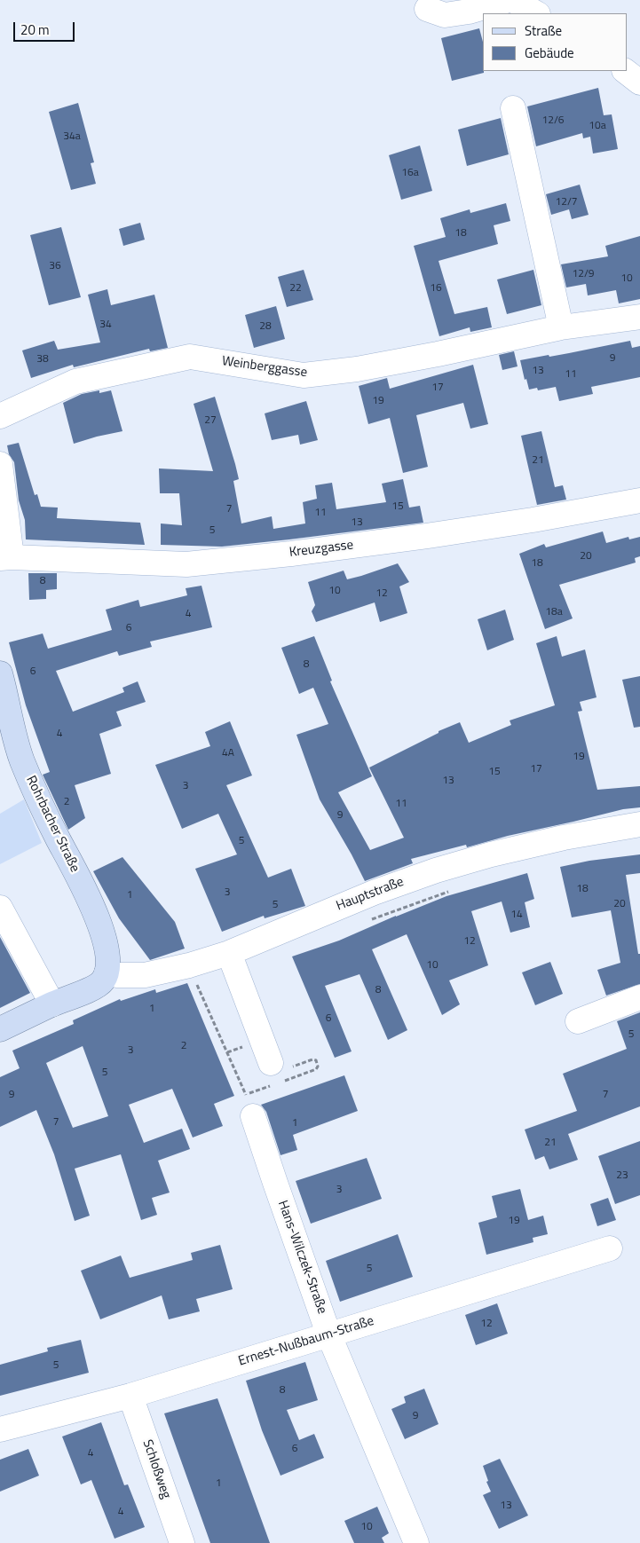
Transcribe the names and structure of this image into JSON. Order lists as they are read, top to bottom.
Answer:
{
  "streets": {
    "main road": ["Rohrbacher Straße"],
    "street": [
      "Weinberggasse",
      "Kreuzgasse",
      "Hauptstraße",
      "Hans-Wilczek-Straße",
      "Ernest-Nußbaum-Straße",
      "Schloßweg"
    ]
  },
  "crossings": [
    ["Rohrbacher Straße", "Hauptstraße"],
    ["Hans-Wilczek-Straße", "Ernest-Nußbaum-Straße"],
    ["Ernest-Nußbaum-Straße", "Schloßweg"]
  ],
  "house_numbers": [
    "12/6",
    "10a",
    "34a",
    "16a",
    "12/7",
    "18",
    "36",
    "12/9",
    "10",
    "22",
    "16",
    "34",
    "28",
    "9",
    "38",
    "13",
    "11",
    "17",
    "19",
    "27",
    "21",
    "15",
    "7",
    "11",
    "13",
    "5",
    "20",
    "18",
    "8",
    "10",
    "12",
    "18a",
    "4",
    "6",
    "8",
    "6",
    "4",
    "4A",
    "19",
    "17",
    "15",
    "13",
    "3",
    "2",
    "11",
    "9",
    "5",
    "18",
    "3",
    "1",
    "20",
    "5",
    "14",
    "12",
    "10",
    "8",
    "1",
    "6",
    "5",
    "2",
    "3",
    "5",
    "9",
    "7",
    "7",
    "1",
    "21",
    "23",
    "3",
    "19",
    "5",
    "12",
    "5",
    "8",
    "9",
    "6",
    "4",
    "1",
    "13",
    "4",
    "10"
  ],
  "legend": ["Straße", "Gebäude"],
  "scale_bar": "20 m"
}
